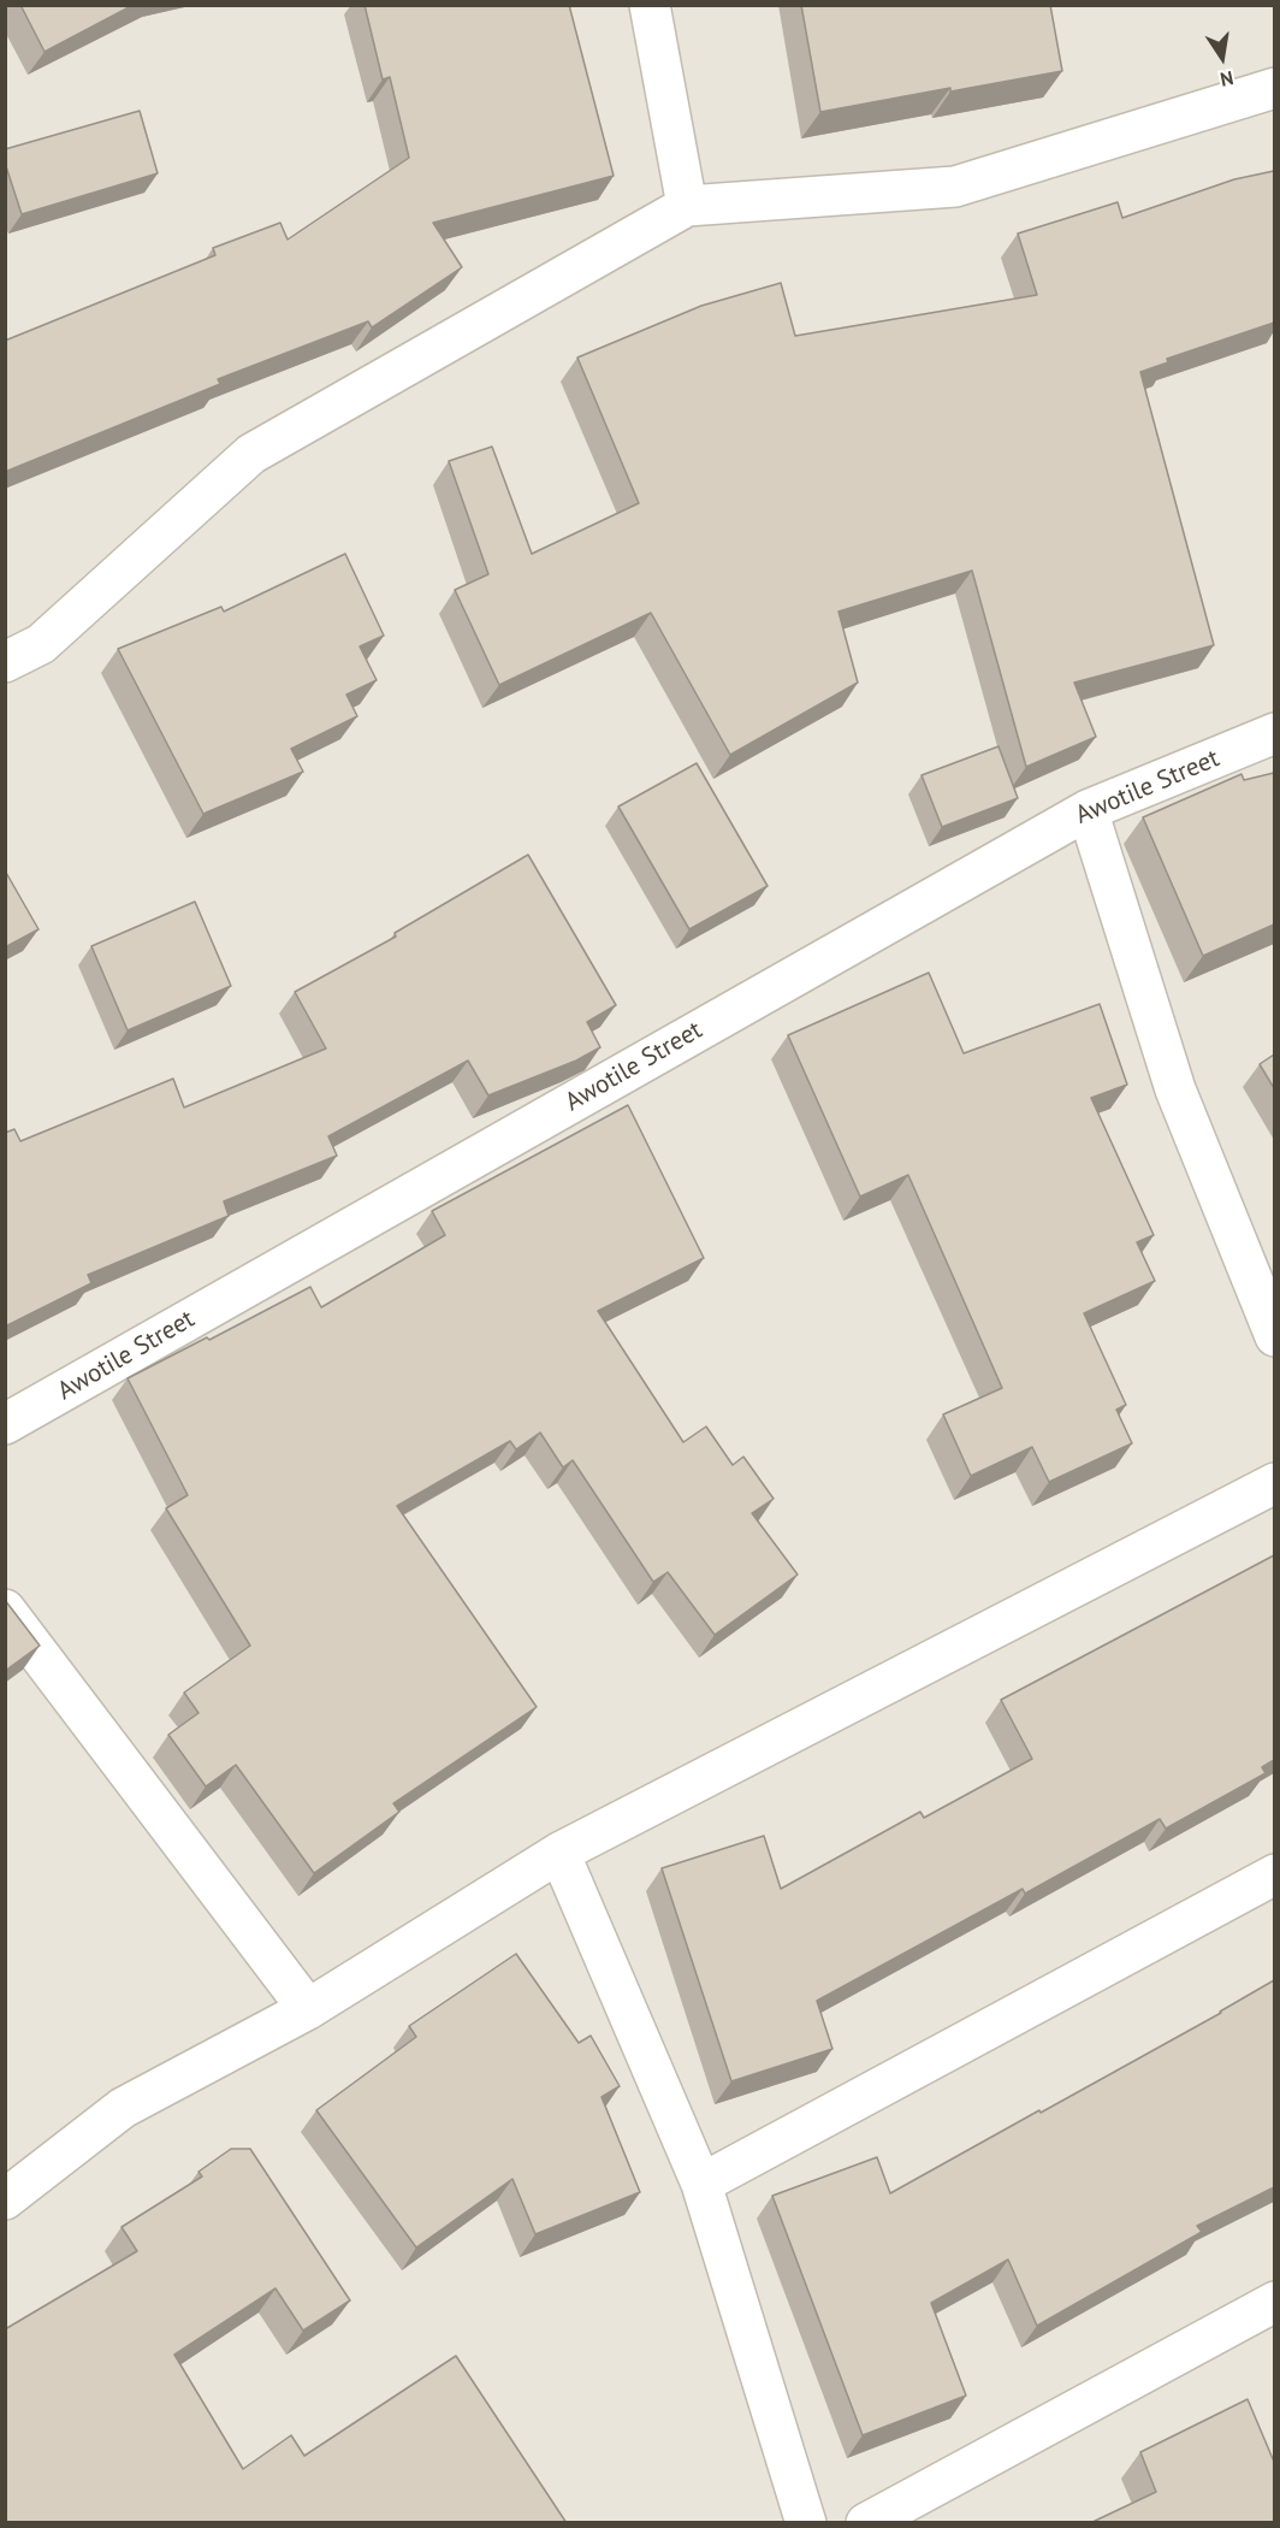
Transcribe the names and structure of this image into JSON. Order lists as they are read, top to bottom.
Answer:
{
  "streets": {
    "street": ["Awotile Street"]
  },
  "north": "bottom"
}
